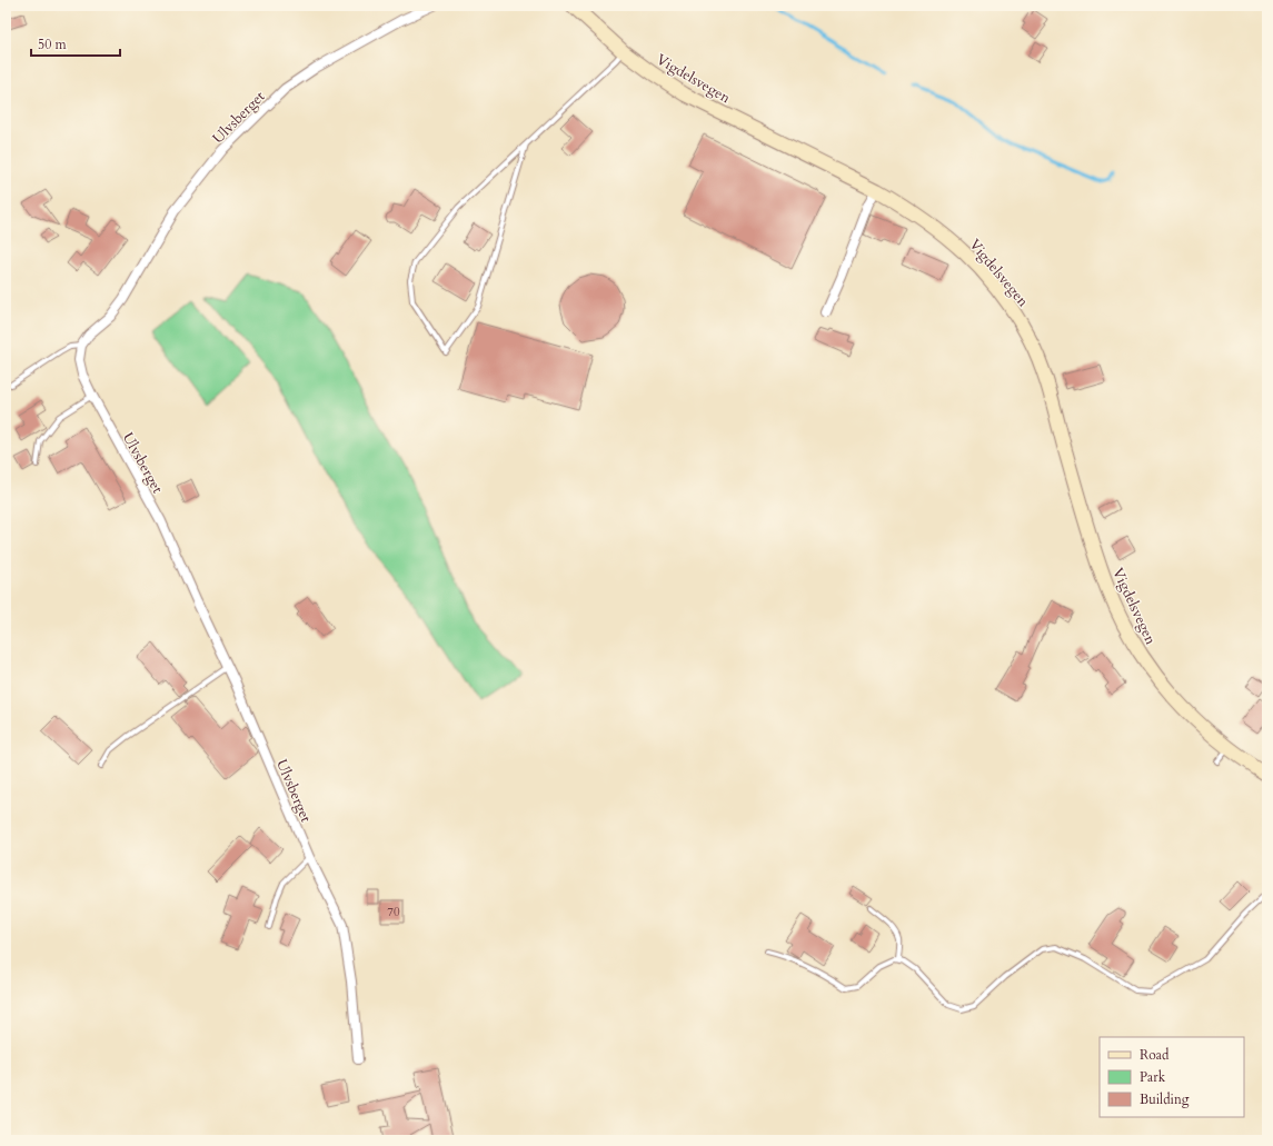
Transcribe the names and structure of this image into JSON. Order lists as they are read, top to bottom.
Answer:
{
  "streets": {
    "main road": ["Vigdelsvegen"],
    "street": ["Ulvsberget"]
  },
  "house_numbers": ["70"],
  "legend": ["Road", "Park", "Building"],
  "scale_bar": "50 m"
}
